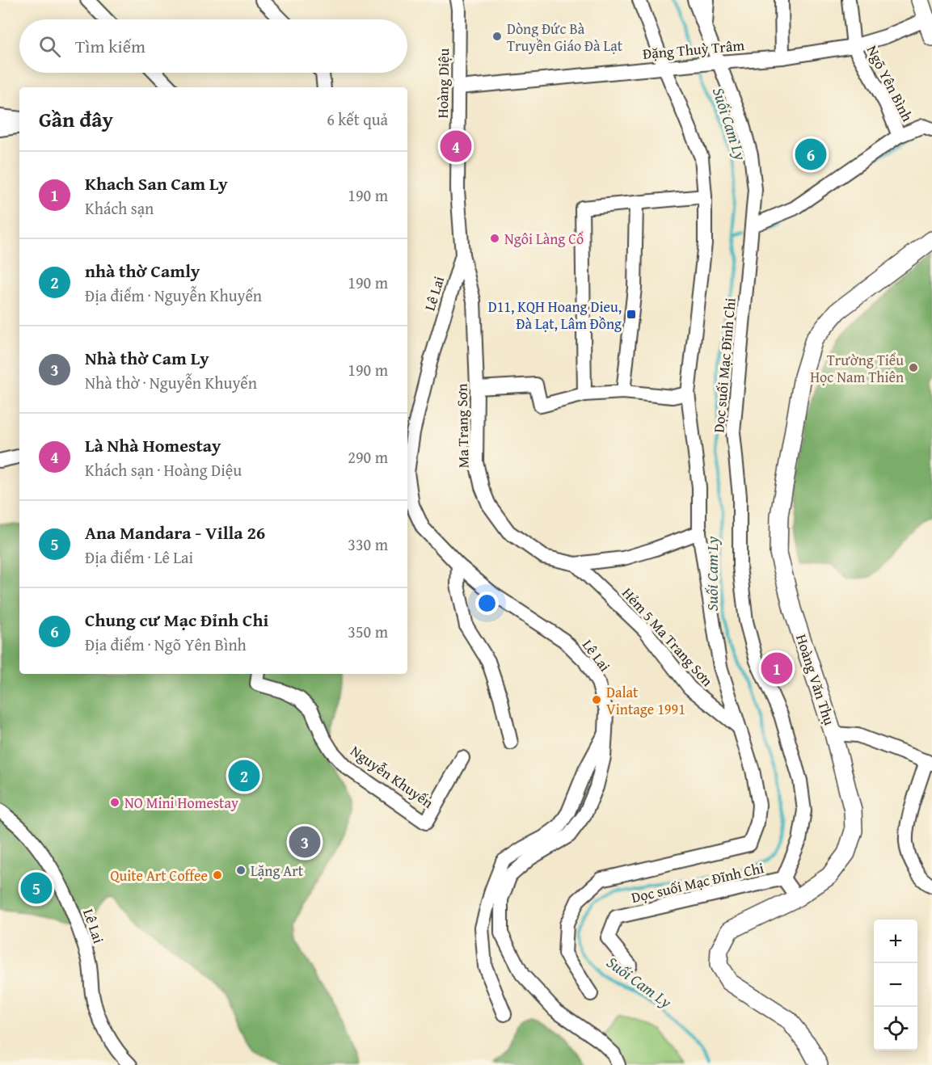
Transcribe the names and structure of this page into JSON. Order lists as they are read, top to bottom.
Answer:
{
  "streets": {
    "main road": ["Hoàng Văn Thụ"],
    "street": [
      "Đặng Thuỳ Trâm",
      "Hoàng Diệu",
      "Ngõ Yên Bình",
      "Lê Lai",
      "Dọc suối Mạc Đĩnh Chi",
      "Ma Trang Sơn",
      "Hẻm 5 Ma Trang Sơn",
      "Nguyễn Khuyến"
    ]
  },
  "crossings": [
    ["Đặng Thuỳ Trâm", "Hoàng Diệu"],
    ["Đặng Thuỳ Trâm", "Ngõ Yên Bình"],
    ["Đặng Thuỳ Trâm", "Dọc suối Mạc Đĩnh Chi"],
    ["Hoàng Diệu", "Lê Lai"],
    ["Hoàng Diệu", "Ma Trang Sơn"],
    ["Ngõ Yên Bình", "Dọc suối Mạc Đĩnh Chi"],
    ["Lê Lai", "Ma Trang Sơn"],
    ["Ma Trang Sơn", "Hẻm 5 Ma Trang Sơn"]
  ],
  "water": ["Suối Cam Ly"],
  "places": {
    "other": [
      "Dòng Đức Bà Truyền Giáo Đà Lạt",
      "Ngôi Làng Cổ",
      "Trường Tiểu Học Nam Thiên",
      "Dalat Vintage 1991",
      "NO Mini Homestay",
      "Lặng Art",
      "Quite Art Coffee"
    ],
    "transit": ["D11, KQH Hoang Dieu, Đà Lạt, Lâm Đồng"]
  },
  "page": {
    "search": "Tìm kiếm",
    "heading": ["Gần đây", "6 kết quả"],
    "pins": [
      "4",
      "6",
      "1",
      "2",
      "3",
      "5"
    ],
    "list": [
      {
        "mark": "1",
        "name": "Khach San Cam Ly",
        "note": "Khách sạn",
        "value": "190 m"
      },
      {
        "mark": "2",
        "name": "nhà thờ Camly",
        "note": "Địa điểm · Nguyễn Khuyến",
        "value": "190 m"
      },
      {
        "mark": "3",
        "name": "Nhà thờ Cam Ly",
        "note": "Nhà thờ · Nguyễn Khuyến",
        "value": "190 m"
      },
      {
        "mark": "4",
        "name": "Là Nhà Homestay",
        "note": "Khách sạn · Hoàng Diệu",
        "value": "290 m"
      },
      {
        "mark": "5",
        "name": "Ana Mandara - Villa 26",
        "note": "Địa điểm · Lê Lai",
        "value": "330 m"
      },
      {
        "mark": "6",
        "name": "Chung cư Mạc Đỉnh Chi",
        "note": "Địa điểm · Ngõ Yên Bình",
        "value": "350 m"
      }
    ],
    "map_buttons": ["+", "−"]
  }
}
